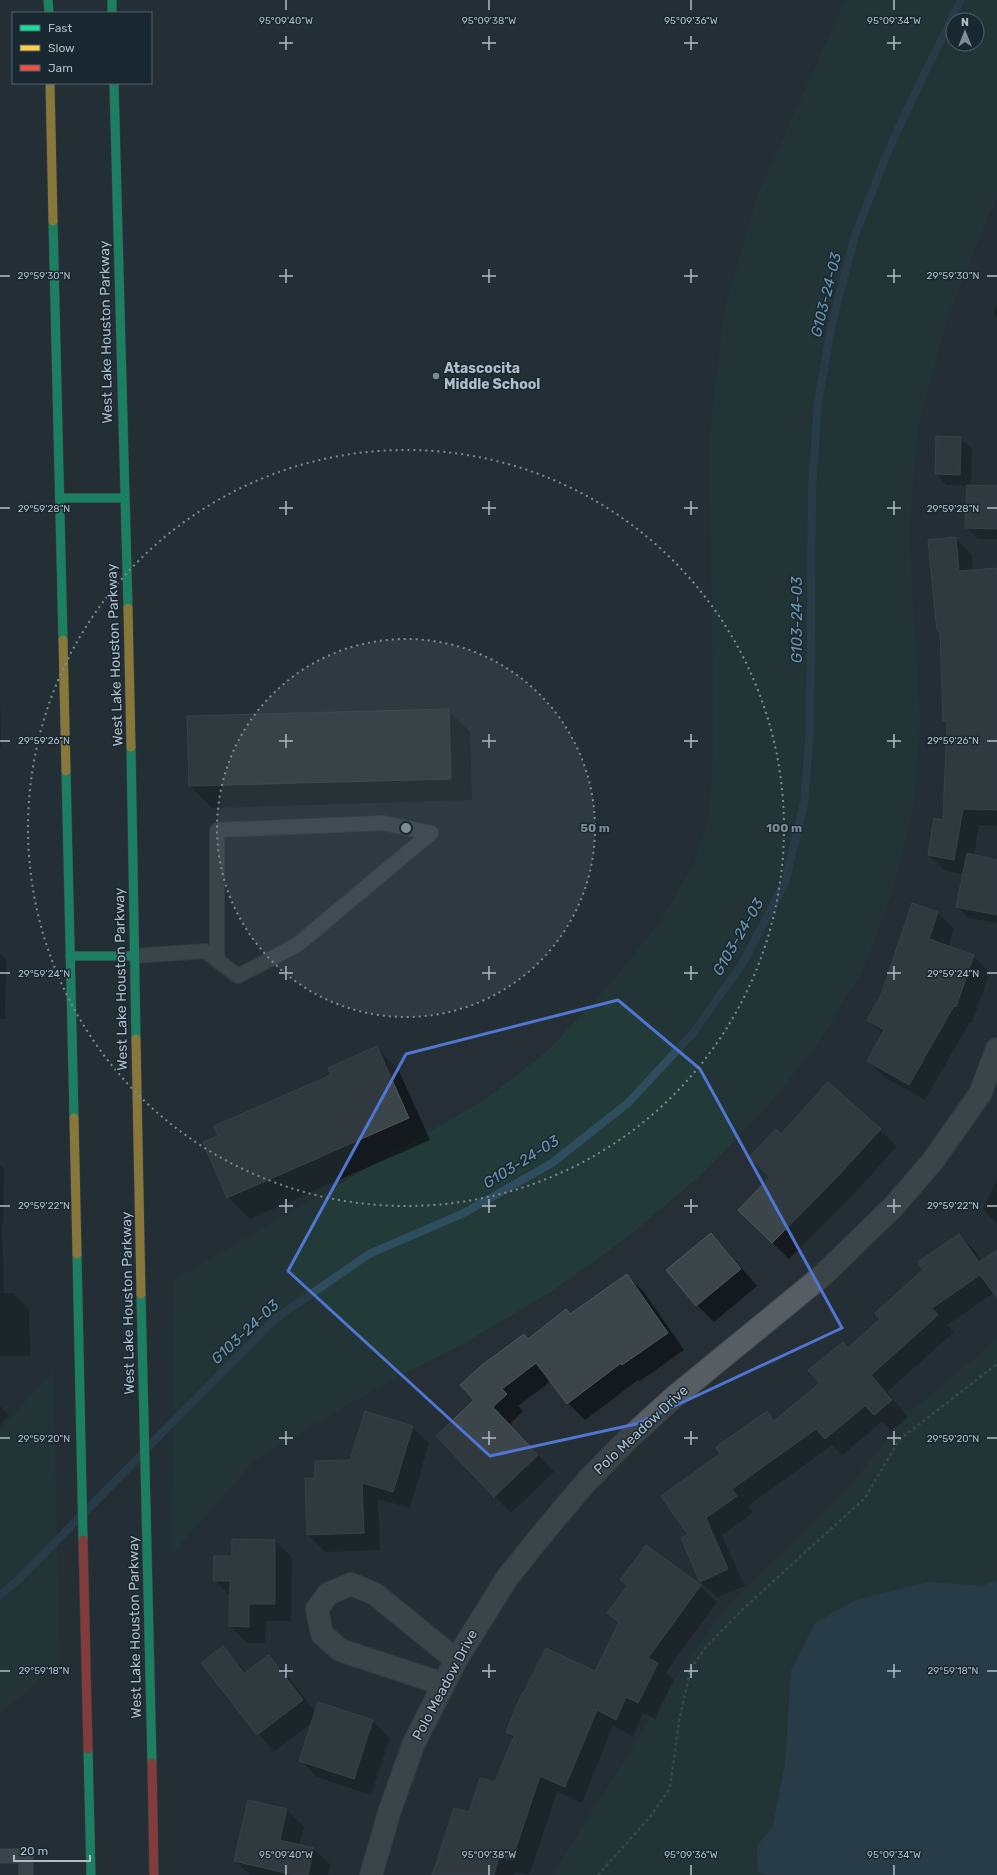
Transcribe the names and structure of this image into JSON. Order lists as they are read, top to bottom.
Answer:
{
  "streets": {
    "main road": ["West Lake Houston Parkway"],
    "street": ["Polo Meadow Drive"]
  },
  "water": ["G103-24-03"],
  "places": ["Atascocita Middle School"],
  "legend": ["Fast", "Slow", "Jam"],
  "scale_bar": "20 m",
  "north": "top",
  "coordinates": [
    "95°09'40\"W",
    "95°09'38\"W",
    "95°09'36\"W",
    "95°09'34\"W",
    "29°59'30\"N",
    "29°59'28\"N",
    "29°59'26\"N",
    "29°59'24\"N",
    "29°59'22\"N",
    "29°59'20\"N",
    "29°59'18\"N"
  ],
  "rings": ["50 m", "100 m"]
}
